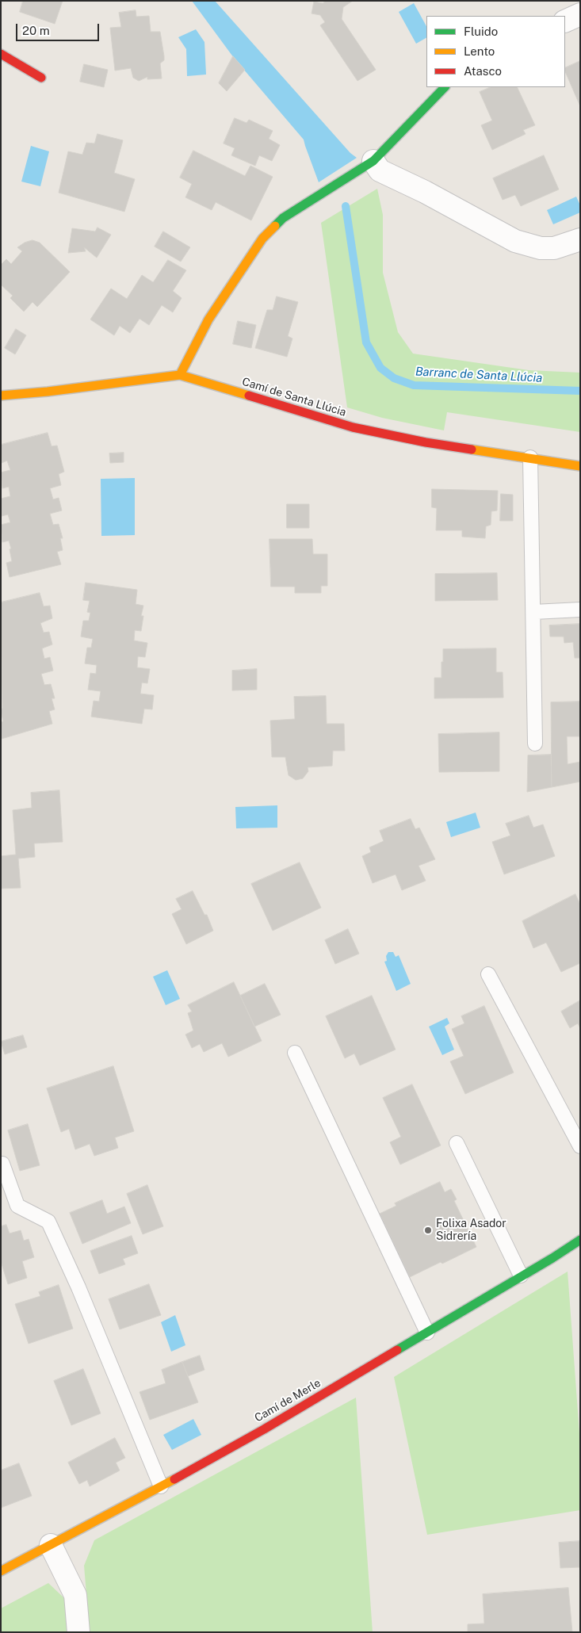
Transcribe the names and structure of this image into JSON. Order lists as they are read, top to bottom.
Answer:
{
  "streets": {
    "street": ["Camí de Santa Llúcia", "Camí de Merle"]
  },
  "water": ["Barranc de Santa Llúcia"],
  "places": ["Folixa Asador Sidrería"],
  "legend": ["Fluido", "Lento", "Atasco"],
  "scale_bar": "20 m"
}
